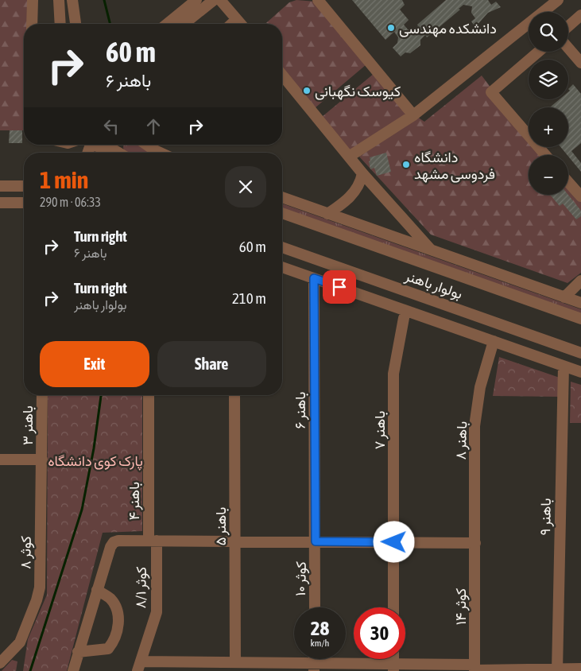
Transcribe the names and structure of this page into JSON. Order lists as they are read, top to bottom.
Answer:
{
  "streets": {
    "street": [
      "بولوار باهنر",
      "باهنر ۶",
      "باهنر ۳",
      "باهنر ۷",
      "باهنر ۸",
      "باهنر ۴",
      "باهنر ۹",
      "باهنر ۵",
      "کوثر ۸",
      "کوثر ۱۰",
      "کوثر ۸/۱",
      "کوثر ۱۴"
    ]
  },
  "crossings": [
    ["باهنر ۶", "کوثر ۱۰"],
    ["باهنر ۳", "کوثر ۸"],
    ["باهنر ۸", "کوثر ۱۴"],
    ["باهنر ۴", "کوثر ۸/۱"]
  ],
  "parks": ["پارک کوی دانشگاه"],
  "places": ["دانشکده مهندسی", "کیوسک نگهبانی", "دانشگاه فردوسی مشهد"],
  "page": {
    "map_buttons": ["+", "−"],
    "turn": ["60 m", "باهنر ۶"],
    "heading": ["1 min", "290 m · 06:33"],
    "list": [
      {
        "name": "Turn right",
        "note": "باهنر ۶",
        "value": "60 m"
      },
      {
        "name": "Turn right",
        "note": "بولوار باهنر",
        "value": "210 m"
      }
    ],
    "buttons": ["Exit", "Share"],
    "speed": "28 km/h",
    "limit": "30"
  }
}
